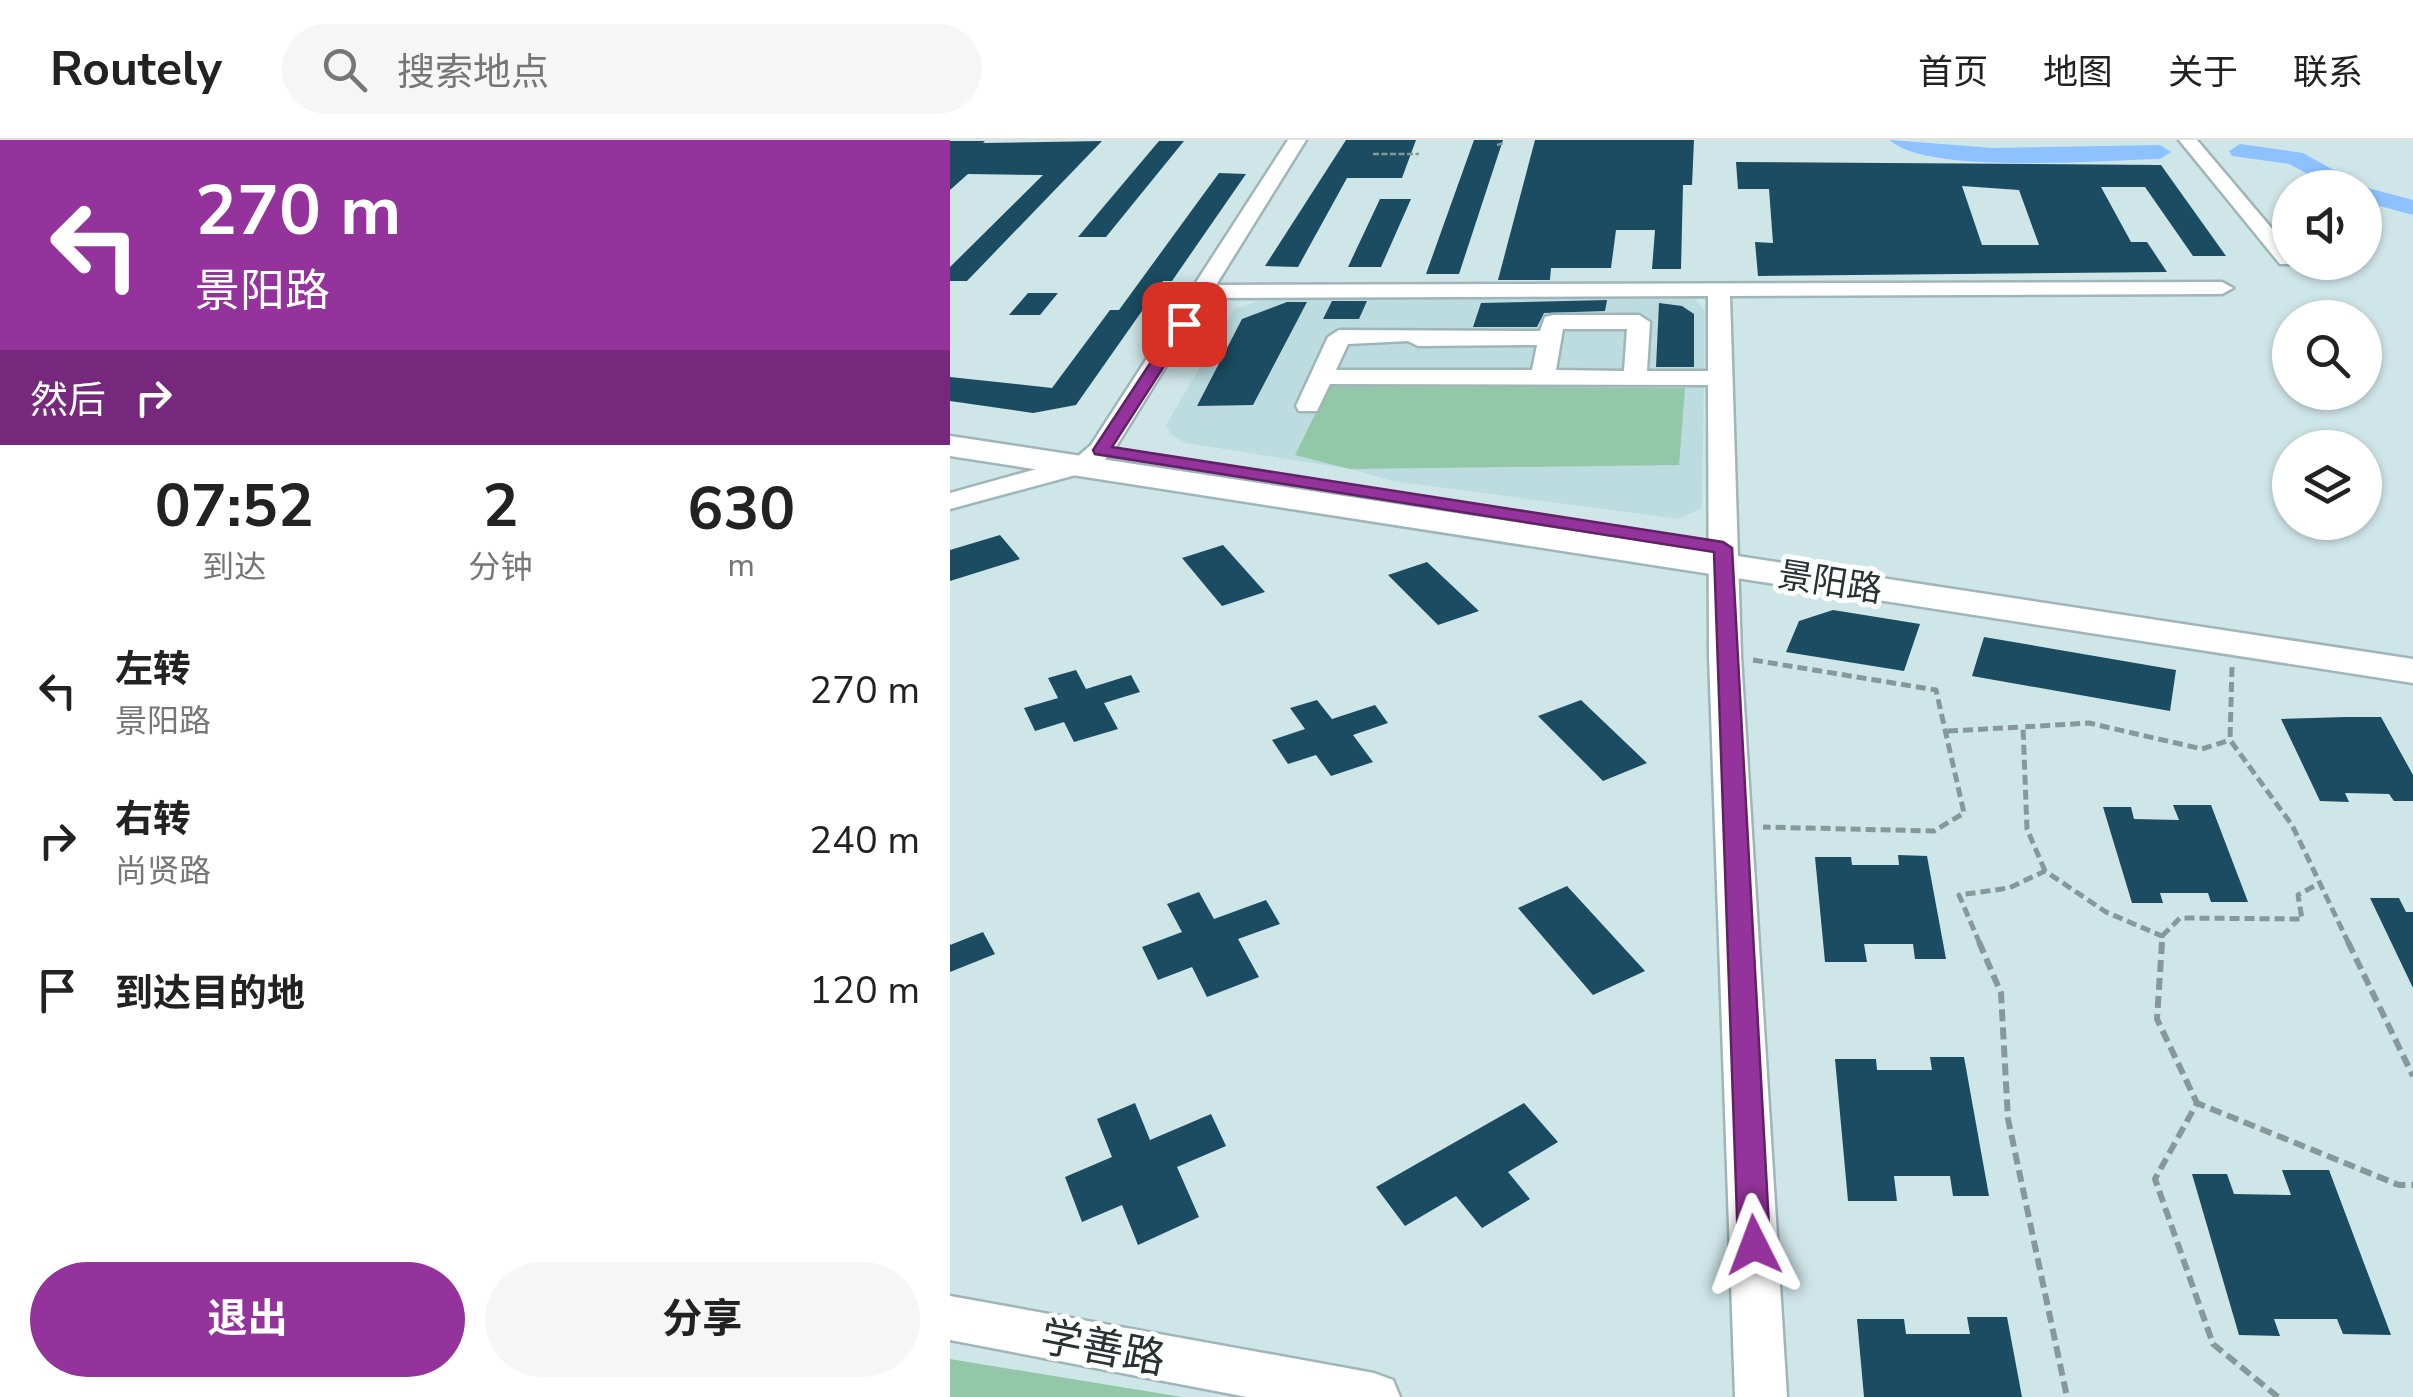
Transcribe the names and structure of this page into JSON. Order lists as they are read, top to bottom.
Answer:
{
  "streets": {
    "main road": ["景阳路"],
    "street": ["学善路"]
  },
  "page": {
    "header": "Routely",
    "search": "搜索地点",
    "nav": [
      "首页",
      "地图",
      "关于",
      "联系"
    ],
    "turn": ["270 m", "景阳路"],
    "then": "然后",
    "eta": [
      "07:52",
      "到达",
      "2",
      "分钟",
      "630",
      "m"
    ],
    "list": [
      {
        "name": "左转",
        "note": "景阳路",
        "value": "270 m"
      },
      {
        "name": "右转",
        "note": "尚贤路",
        "value": "240 m"
      },
      {
        "name": "到达目的地",
        "value": "120 m"
      }
    ],
    "buttons": ["退出", "分享"]
  }
}
